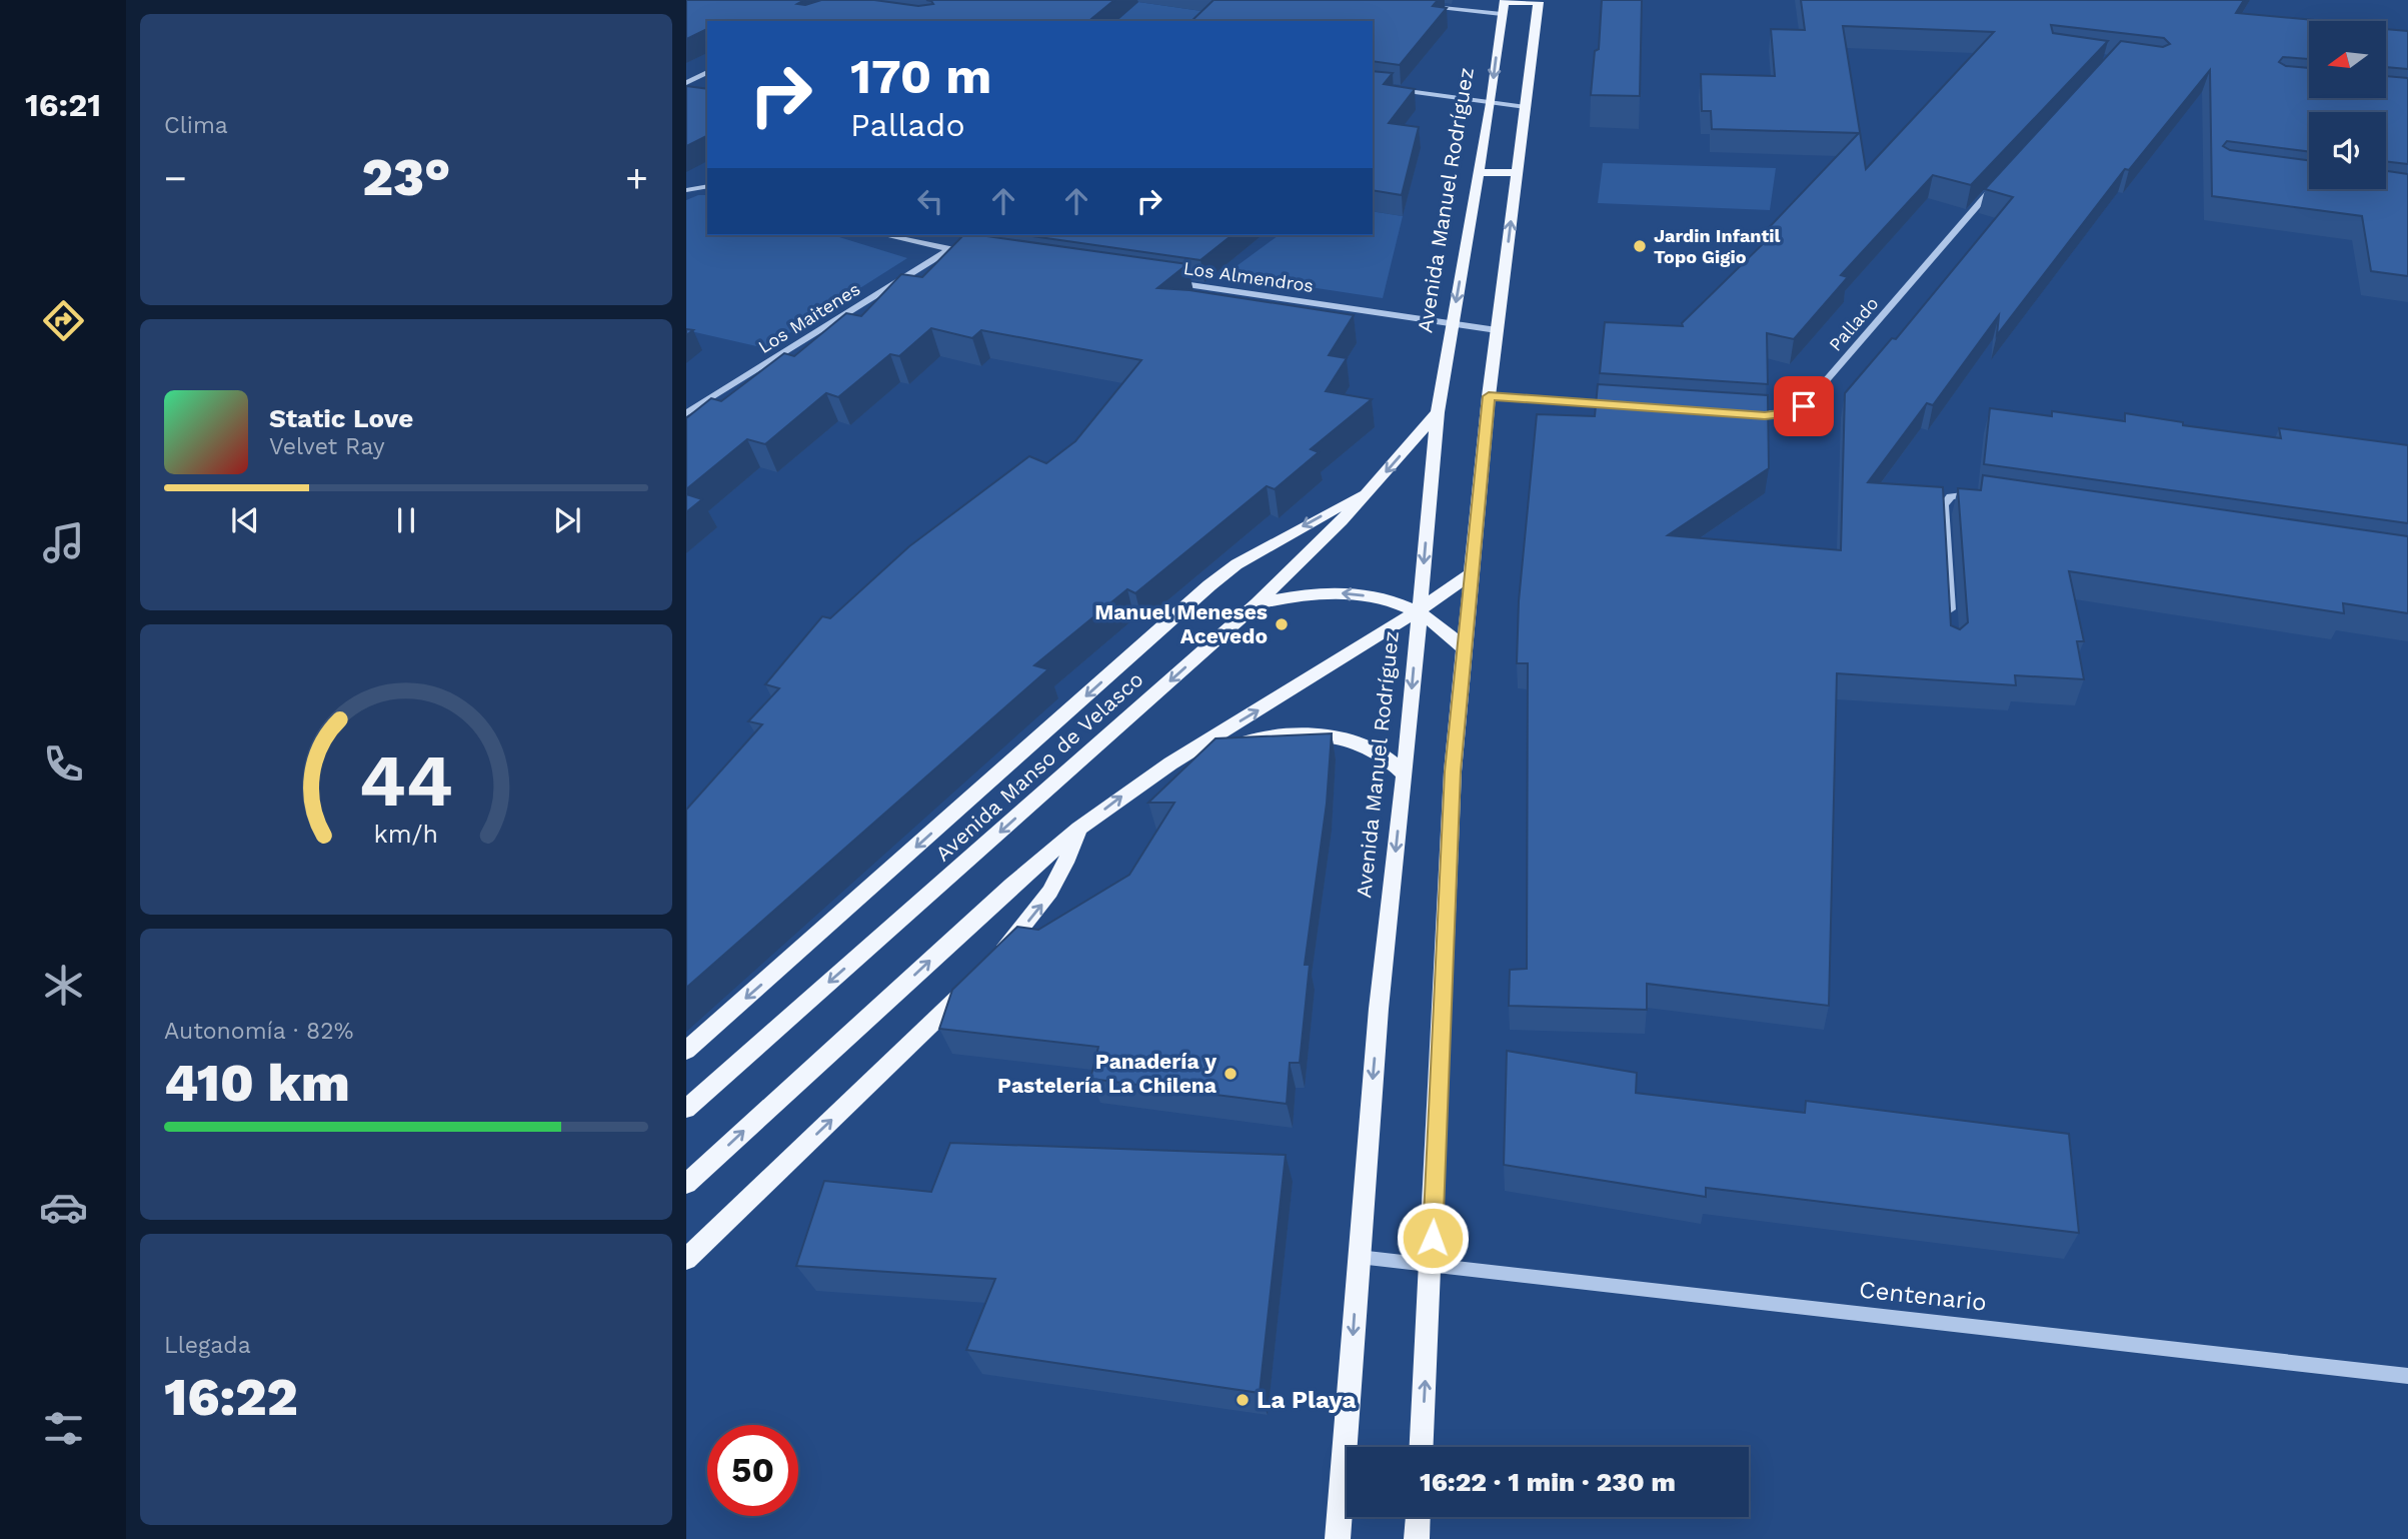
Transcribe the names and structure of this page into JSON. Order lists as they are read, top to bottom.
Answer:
{
  "streets": {
    "main road": ["Avenida Manuel Rodríguez", "Avenida Manso de Velasco"],
    "street": [
      "Los Almendros",
      "Los Maitenes",
      "Pallado",
      "Centenario"
    ]
  },
  "crossings": [
    ["Avenida Manuel Rodríguez", "Los Almendros"],
    ["Avenida Manuel Rodríguez", "Avenida Manso de Velasco"],
    ["Avenida Manuel Rodríguez", "Centenario"]
  ],
  "places": [
    "Jardin Infantil Topo Gigio",
    "Manuel Meneses Acevedo",
    "Panadería y Pastelería La Chilena",
    "La Playa"
  ],
  "north": "left",
  "page": {
    "tabs": "16:21",
    "tile": [
      "Clima",
      ["Autonomía · 82%", "410 km"],
      ["Llegada", "16:22"]
    ],
    "turn": ["170 m", "Pallado"],
    "heat": ["−", "23°", "+"],
    "song": ["Static Love", "Velvet Ray"],
    "limit": "50",
    "trip": "16:22 · 1 min · 230 m",
    "gauge": ["44", "km/h"]
  }
}
